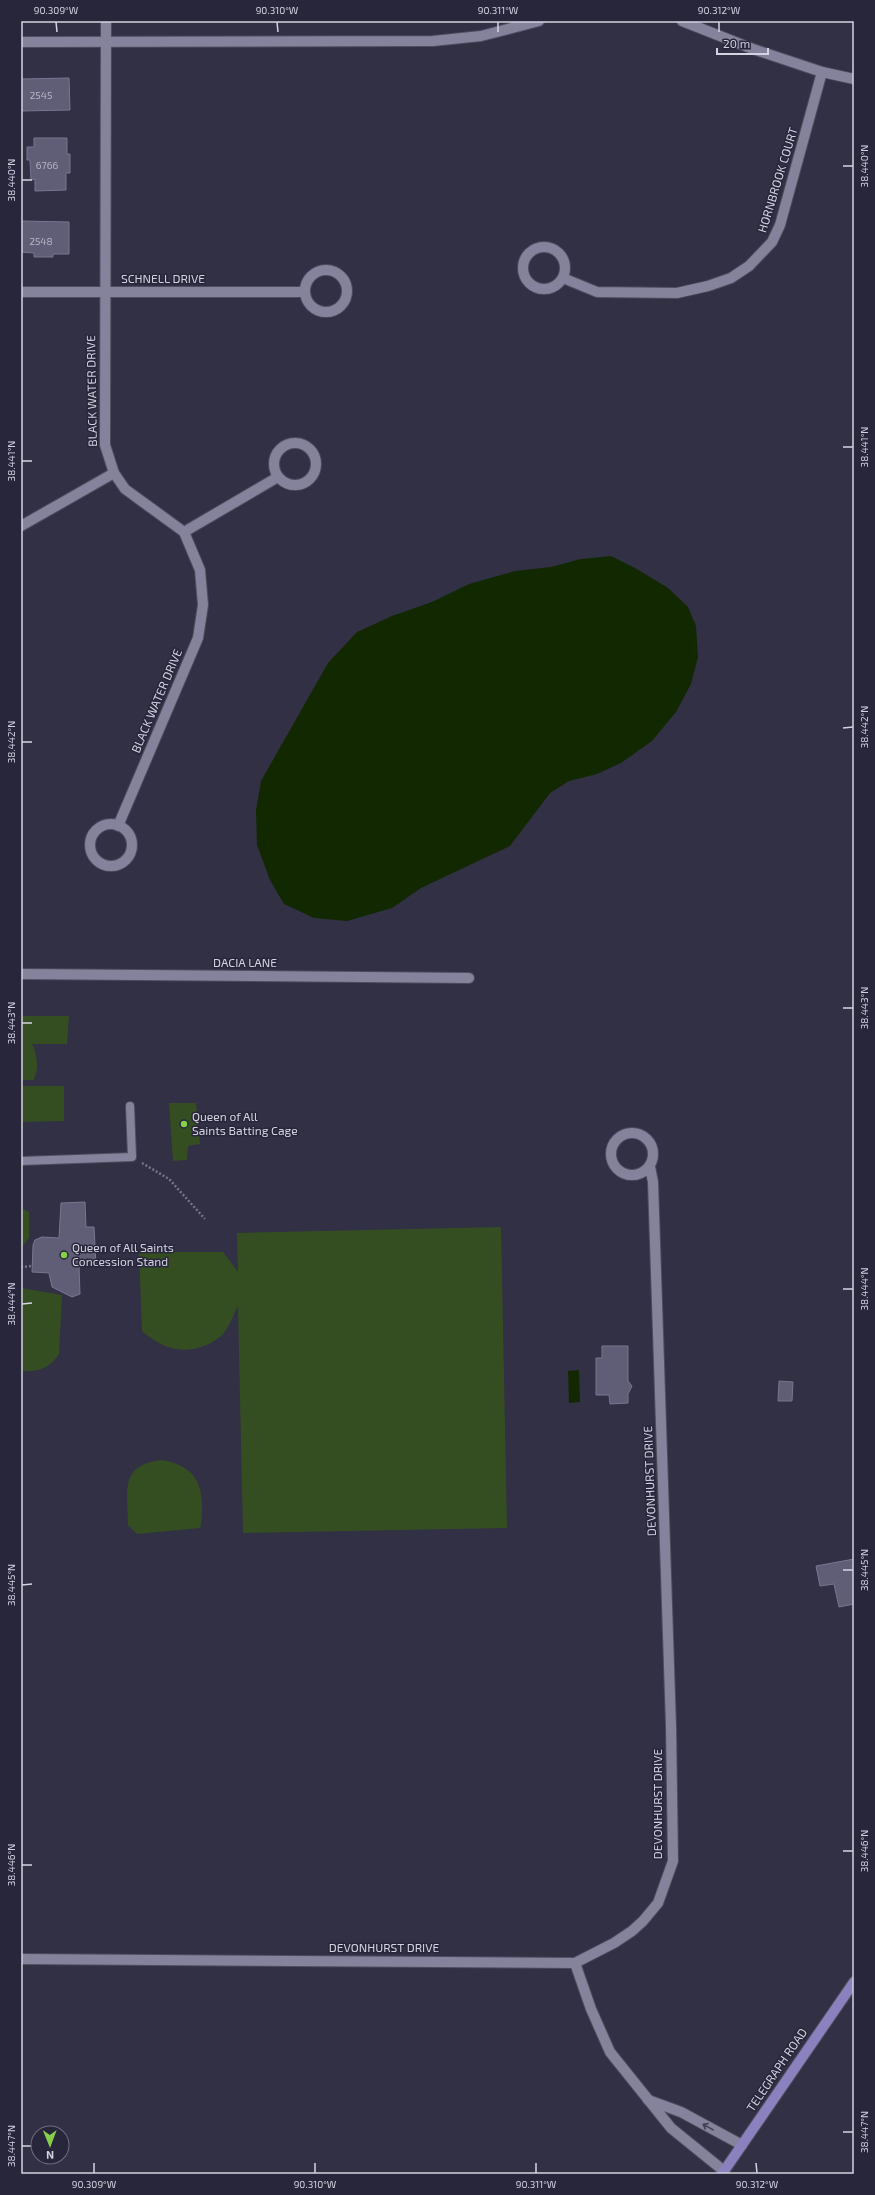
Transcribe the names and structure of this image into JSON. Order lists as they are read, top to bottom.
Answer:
{
  "streets": {
    "main road": ["TELEGRAPH ROAD"],
    "street": [
      "HORNBROOK COURT",
      "SCHNELL DRIVE",
      "BLACK WATER DRIVE",
      "DACIA LANE",
      "DEVONHURST DRIVE"
    ]
  },
  "crossings": [
    ["SCHNELL DRIVE", "BLACK WATER DRIVE"]
  ],
  "places": ["Queen of All Saints Batting Cage", "Queen of All Saints Concession Stand"],
  "house_numbers": ["2545", "6766", "2548"],
  "scale_bar": "20 m",
  "north": "bottom",
  "coordinates": [
    "90.309°W",
    "90.310°W",
    "90.311°W",
    "90.312°W",
    "38.440°N",
    "38.441°N",
    "38.442°N",
    "38.443°N",
    "38.444°N",
    "38.445°N",
    "38.446°N",
    "38.447°N"
  ]
}
